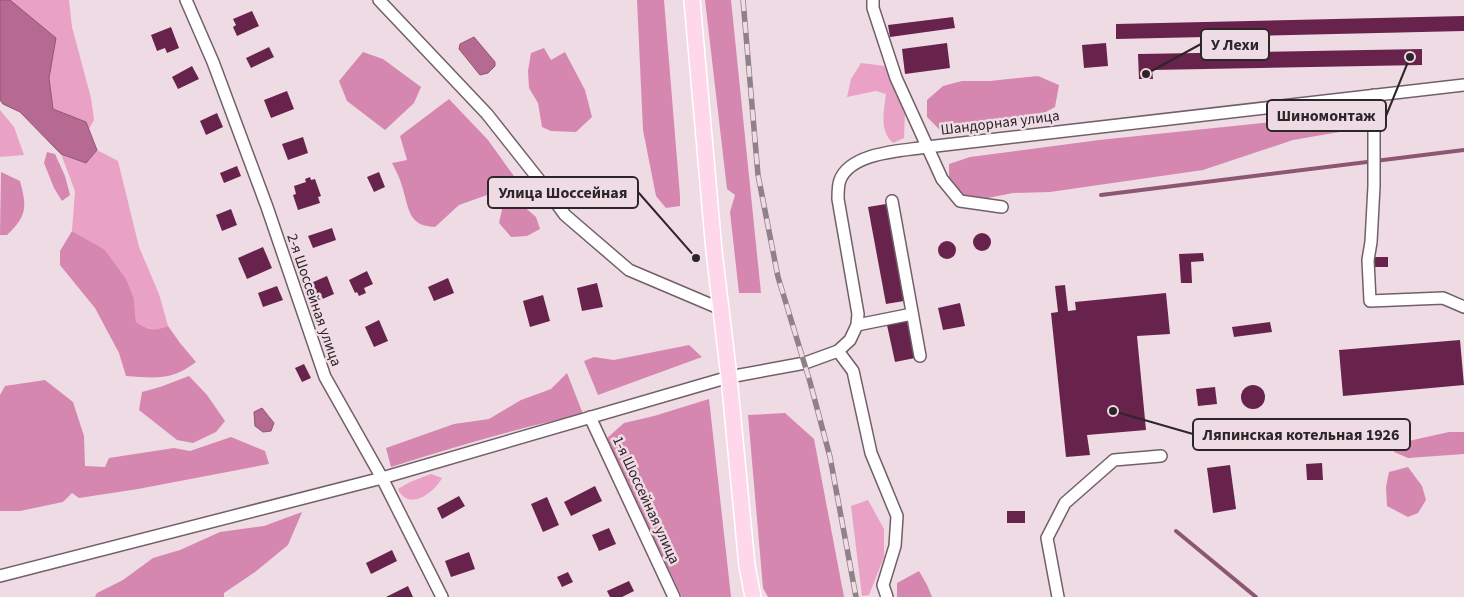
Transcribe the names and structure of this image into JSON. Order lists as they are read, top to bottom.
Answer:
{
  "streets": {
    "street": ["Шандорная улица", "2-я Шоссейная улица", "1-я Шоссейная улица"]
  },
  "places": [
    "Шиномонтаж",
    "У Лехи",
    "Улица Шоссейная",
    "Ляпинская котельная 1926"
  ]
}
